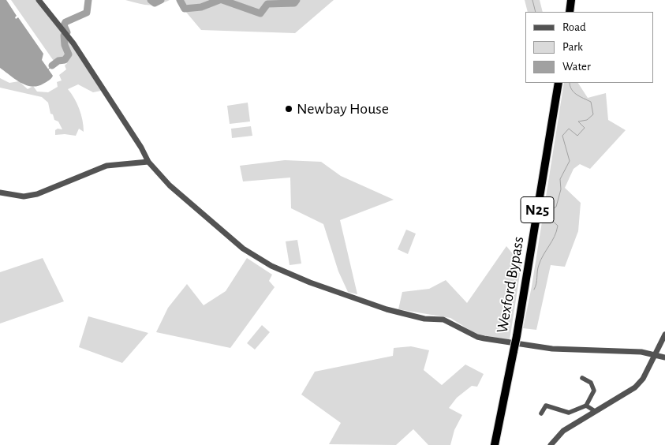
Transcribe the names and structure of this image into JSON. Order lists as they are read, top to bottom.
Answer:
{
  "streets": {
    "highway": ["N25", "Wexford Bypass"]
  },
  "places": ["Newbay House"],
  "legend": ["Road", "Park", "Water"]
}
